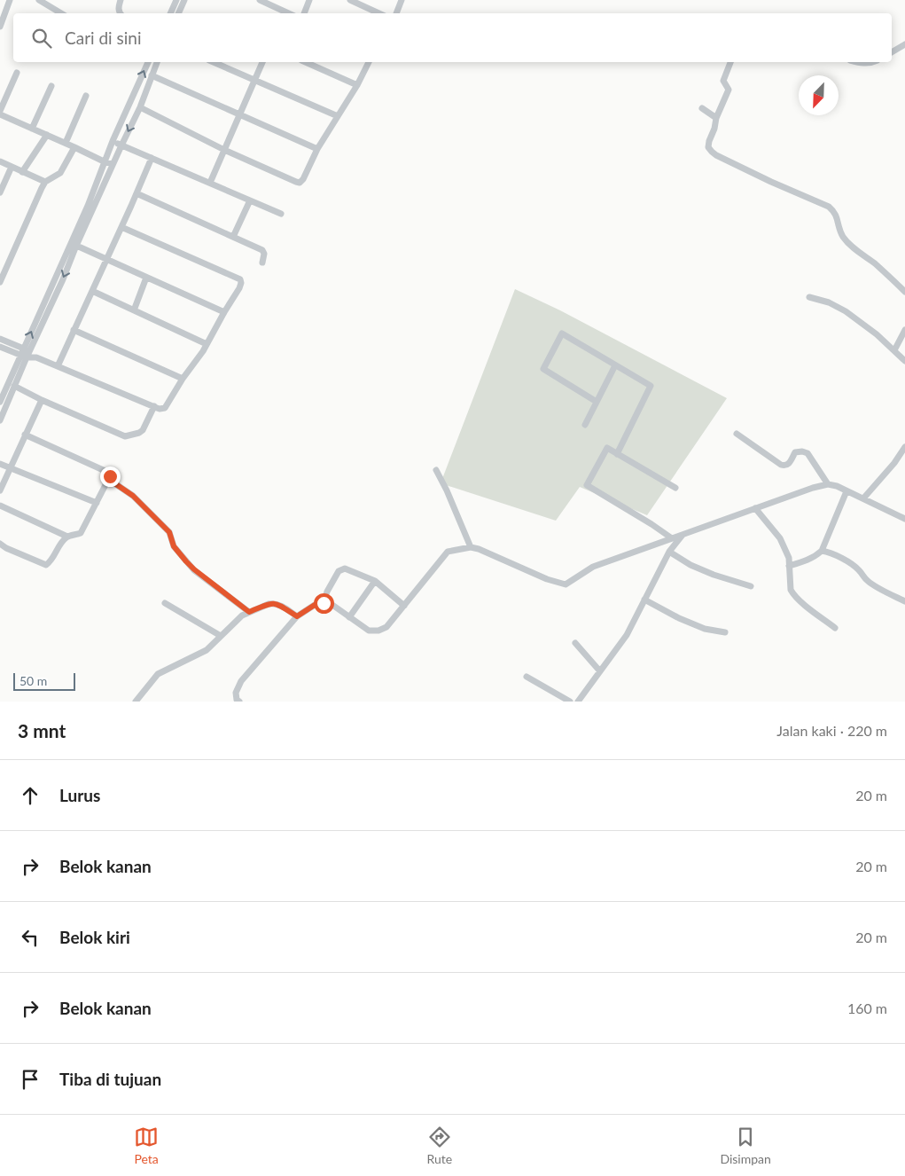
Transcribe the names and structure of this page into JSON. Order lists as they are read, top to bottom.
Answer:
{
  "scale_bar": "50 m",
  "north": "bottom left",
  "page": {
    "search": "Cari di sini",
    "scale": "50 m",
    "heading": ["3 mnt", "Jalan kaki · 220 m"],
    "list": [
      ["Lurus", "20 m"],
      ["Belok kanan", "20 m"],
      ["Belok kiri", "20 m"],
      ["Belok kanan", "160 m"],
      "Tiba di tujuan"
    ],
    "nav": ["Peta", "Rute", "Disimpan"]
  }
}
